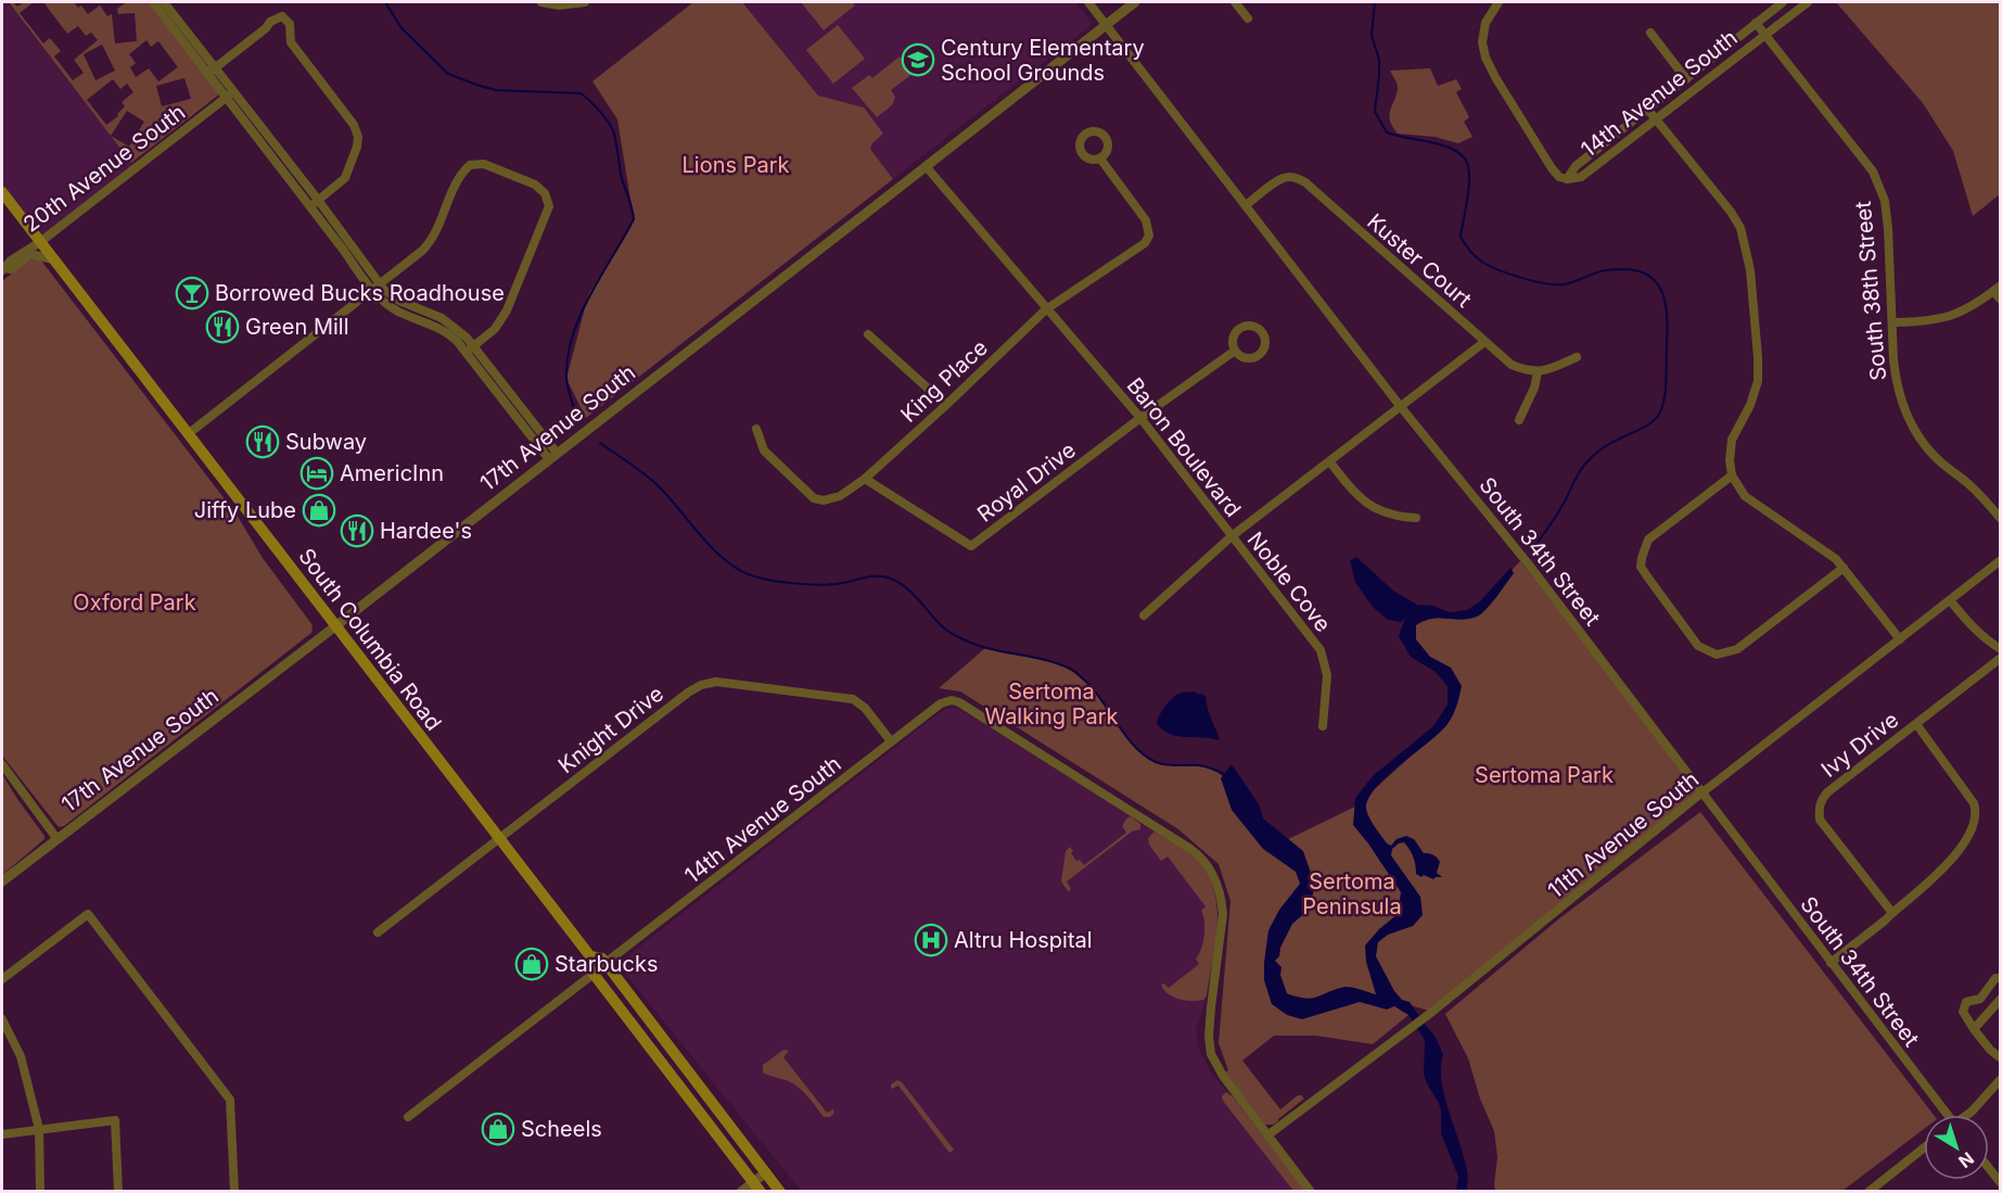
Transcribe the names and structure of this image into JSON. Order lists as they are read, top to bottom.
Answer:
{
  "streets": {
    "main road": ["South Columbia Road"],
    "street": [
      "14th Avenue South",
      "20th Avenue South",
      "Kuster Court",
      "South 38th Street",
      "King Place",
      "17th Avenue South",
      "Baron Boulevard",
      "Royal Drive",
      "South 34th Street",
      "Noble Cove",
      "Knight Drive",
      "Ivy Drive",
      "11th Avenue South"
    ]
  },
  "crossings": [
    ["14th Avenue South", "South 38th Street"],
    ["14th Avenue South", "South Columbia Road"],
    ["14th Avenue South", "Knight Drive"],
    ["14th Avenue South", "11th Avenue South"],
    ["20th Avenue South", "South Columbia Road"],
    ["Kuster Court", "Baron Boulevard"],
    ["Kuster Court", "South 34th Street"],
    ["King Place", "Baron Boulevard"],
    ["King Place", "Royal Drive"],
    ["17th Avenue South", "Baron Boulevard"],
    ["17th Avenue South", "South 34th Street"],
    ["17th Avenue South", "South Columbia Road"],
    ["Baron Boulevard", "Royal Drive"],
    ["Baron Boulevard", "South 34th Street"],
    ["Baron Boulevard", "Noble Cove"],
    ["South 34th Street", "11th Avenue South"],
    ["South Columbia Road", "Knight Drive"]
  ],
  "parks": [
    "Lions Park",
    "Oxford Park",
    "Sertoma Walking Park",
    "Sertoma Park",
    "Sertoma Peninsula"
  ],
  "places": {
    "school or university": ["Century Elementary School Grounds"],
    "bar": ["Borrowed Bucks Roadhouse"],
    "restaurant": ["Green Mill", "Subway", "Hardee's"],
    "hotel": ["AmericInn"],
    "shop": ["Jiffy Lube", "Starbucks", "Scheels"],
    "hospital": ["Altru Hospital"]
  },
  "north": "bottom right"
}
